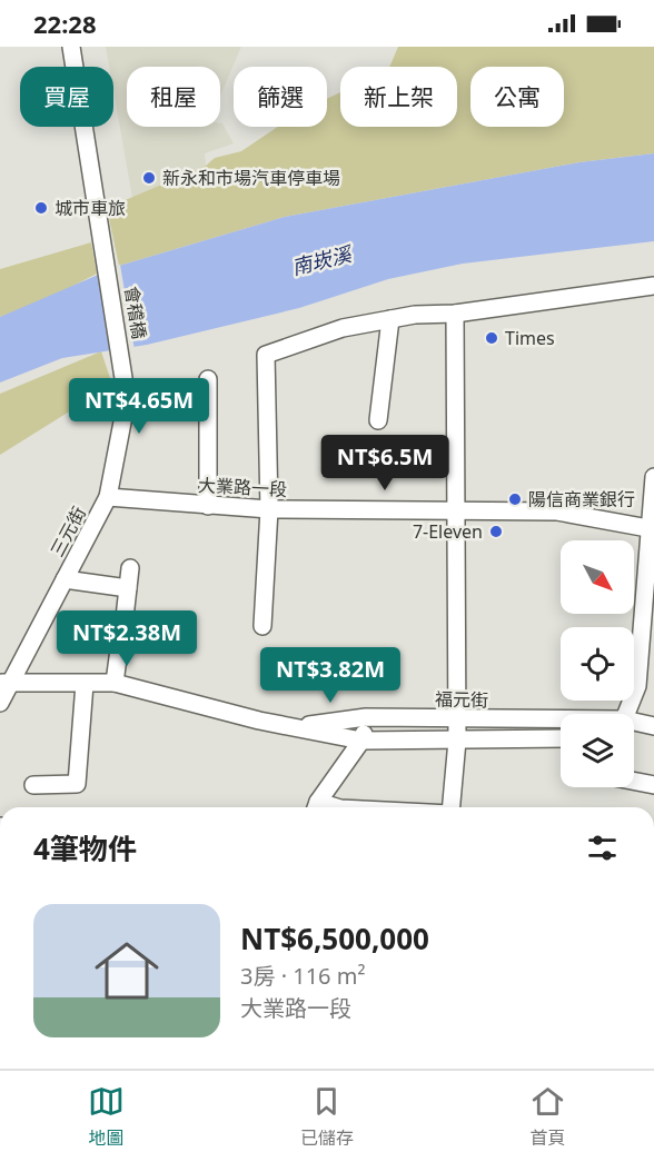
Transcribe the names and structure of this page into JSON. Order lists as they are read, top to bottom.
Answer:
{
  "streets": {
    "street": [
      "會稽橋",
      "大業路一段",
      "三元街",
      "福元街"
    ]
  },
  "crossings": [
    ["會稽橋", "三元街"],
    ["大業路一段", "三元街"],
    ["三元街", "福元街"]
  ],
  "water": ["南崁溪"],
  "places": [
    "新永和市場汽車停車場",
    "城市車旅",
    "Times",
    "陽信商業銀行",
    "7-Eleven"
  ],
  "north": "bottom right",
  "page": {
    "status": "22:28",
    "chip": [
      "買屋",
      "租屋",
      "篩選",
      "新上架",
      "公寓"
    ],
    "price": [
      "NT$4.65M",
      "NT$6.5M",
      "NT$2.38M",
      "NT$3.82M"
    ],
    "heading": "4筆物件",
    "list": [
      {
        "name": "NT$6,500,000",
        "note": "3房 · 116 m² · 大業路一段"
      }
    ],
    "tabs": ["地圖", "已儲存", "首頁"]
  }
}
